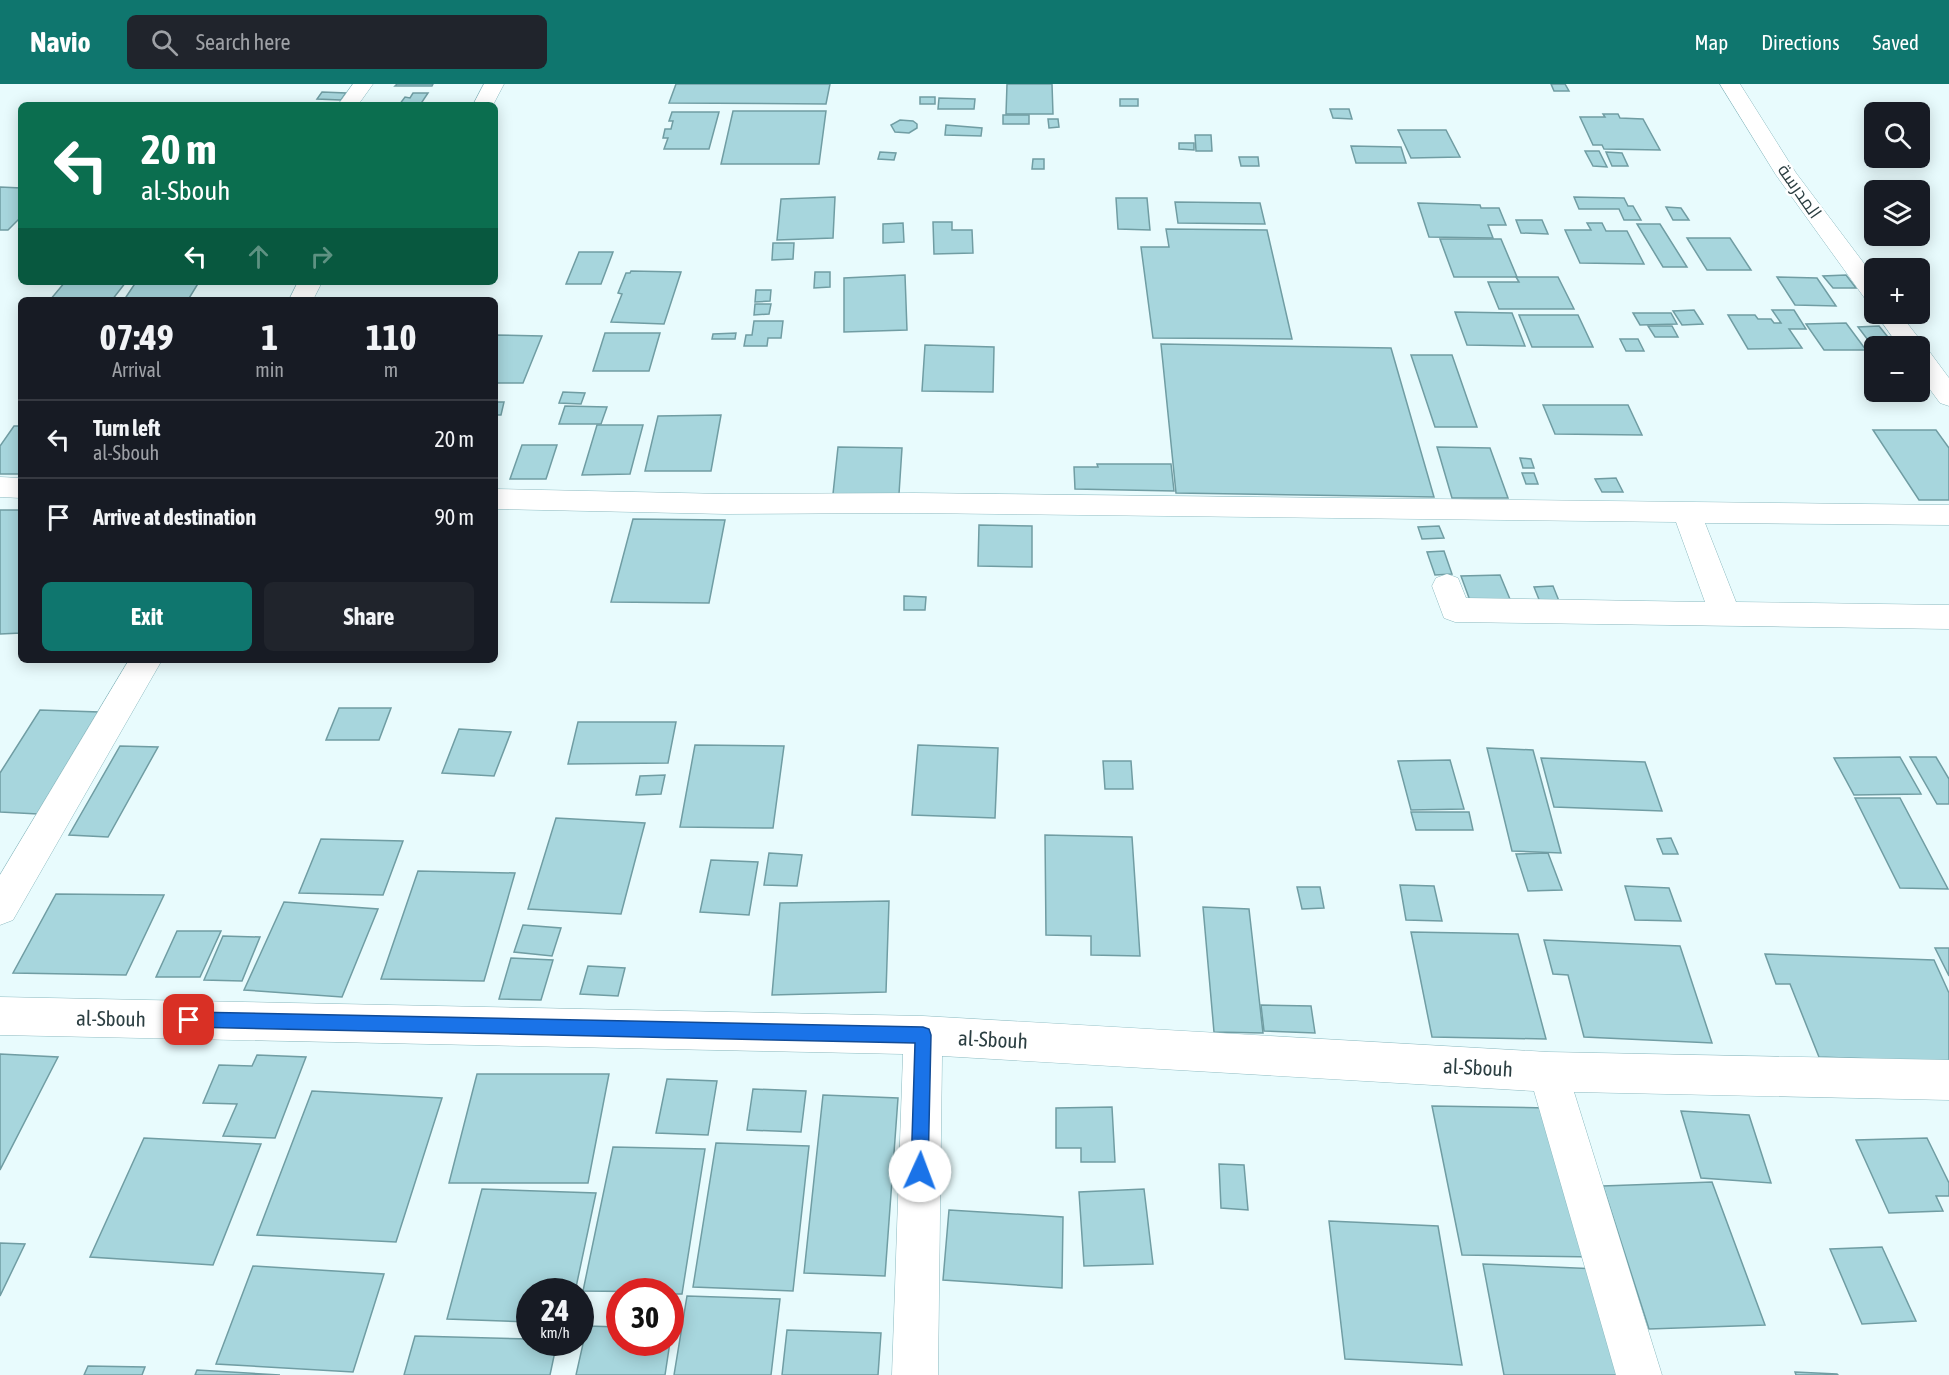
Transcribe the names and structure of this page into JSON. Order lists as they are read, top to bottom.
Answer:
{
  "streets": {
    "street": ["المدرسة", "al-Sbouh"]
  },
  "page": {
    "header": "Navio",
    "search": "Search here",
    "nav": ["Map", "Directions", "Saved"],
    "map_buttons": ["+", "−"],
    "turn": ["20 m", "al-Sbouh"],
    "eta": [
      "07:49",
      "Arrival",
      "1",
      "min",
      "110",
      "m"
    ],
    "list": [
      {
        "name": "Turn left",
        "note": "al-Sbouh",
        "value": "20 m"
      },
      {
        "name": "Arrive at destination",
        "value": "90 m"
      }
    ],
    "buttons": ["Exit", "Share"],
    "speed": "24 km/h",
    "limit": "30"
  }
}
